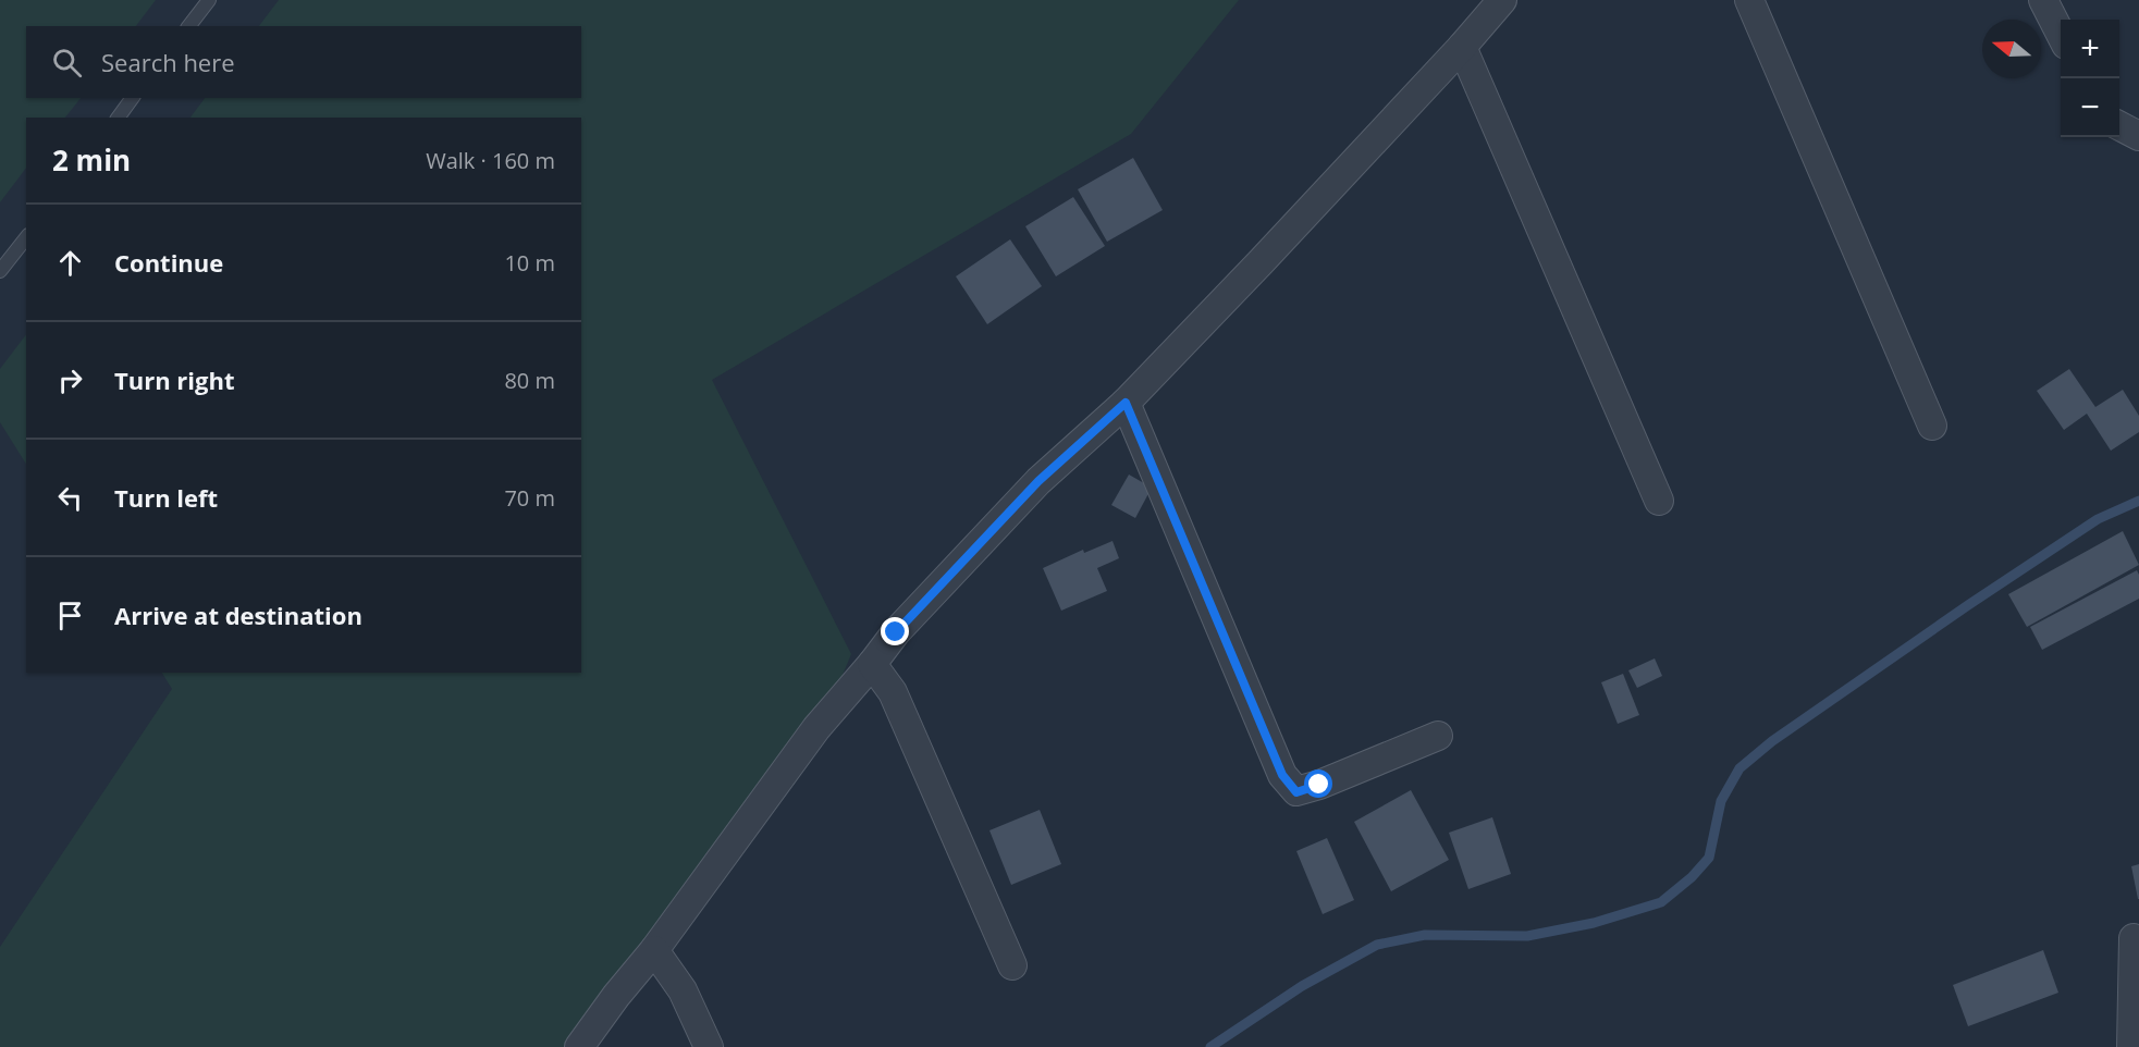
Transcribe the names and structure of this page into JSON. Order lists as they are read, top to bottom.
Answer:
{
  "north": "left",
  "page": {
    "map_buttons": ["+", "−"],
    "search": "Search here",
    "heading": ["2 min", "Walk · 160 m"],
    "list": [
      ["Continue", "10 m"],
      ["Turn right", "80 m"],
      ["Turn left", "70 m"],
      "Arrive at destination"
    ]
  }
}
